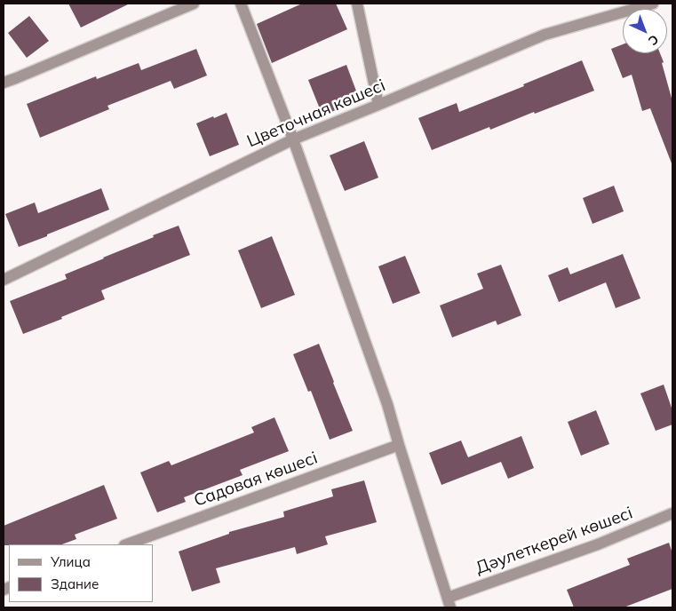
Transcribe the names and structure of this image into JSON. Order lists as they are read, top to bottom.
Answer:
{
  "streets": {
    "street": ["Цветочная көшесі", "Садовая көшесі", "Дәулеткерей көшесі"]
  },
  "legend": ["Улица", "Здание"],
  "north": "bottom right"
}
